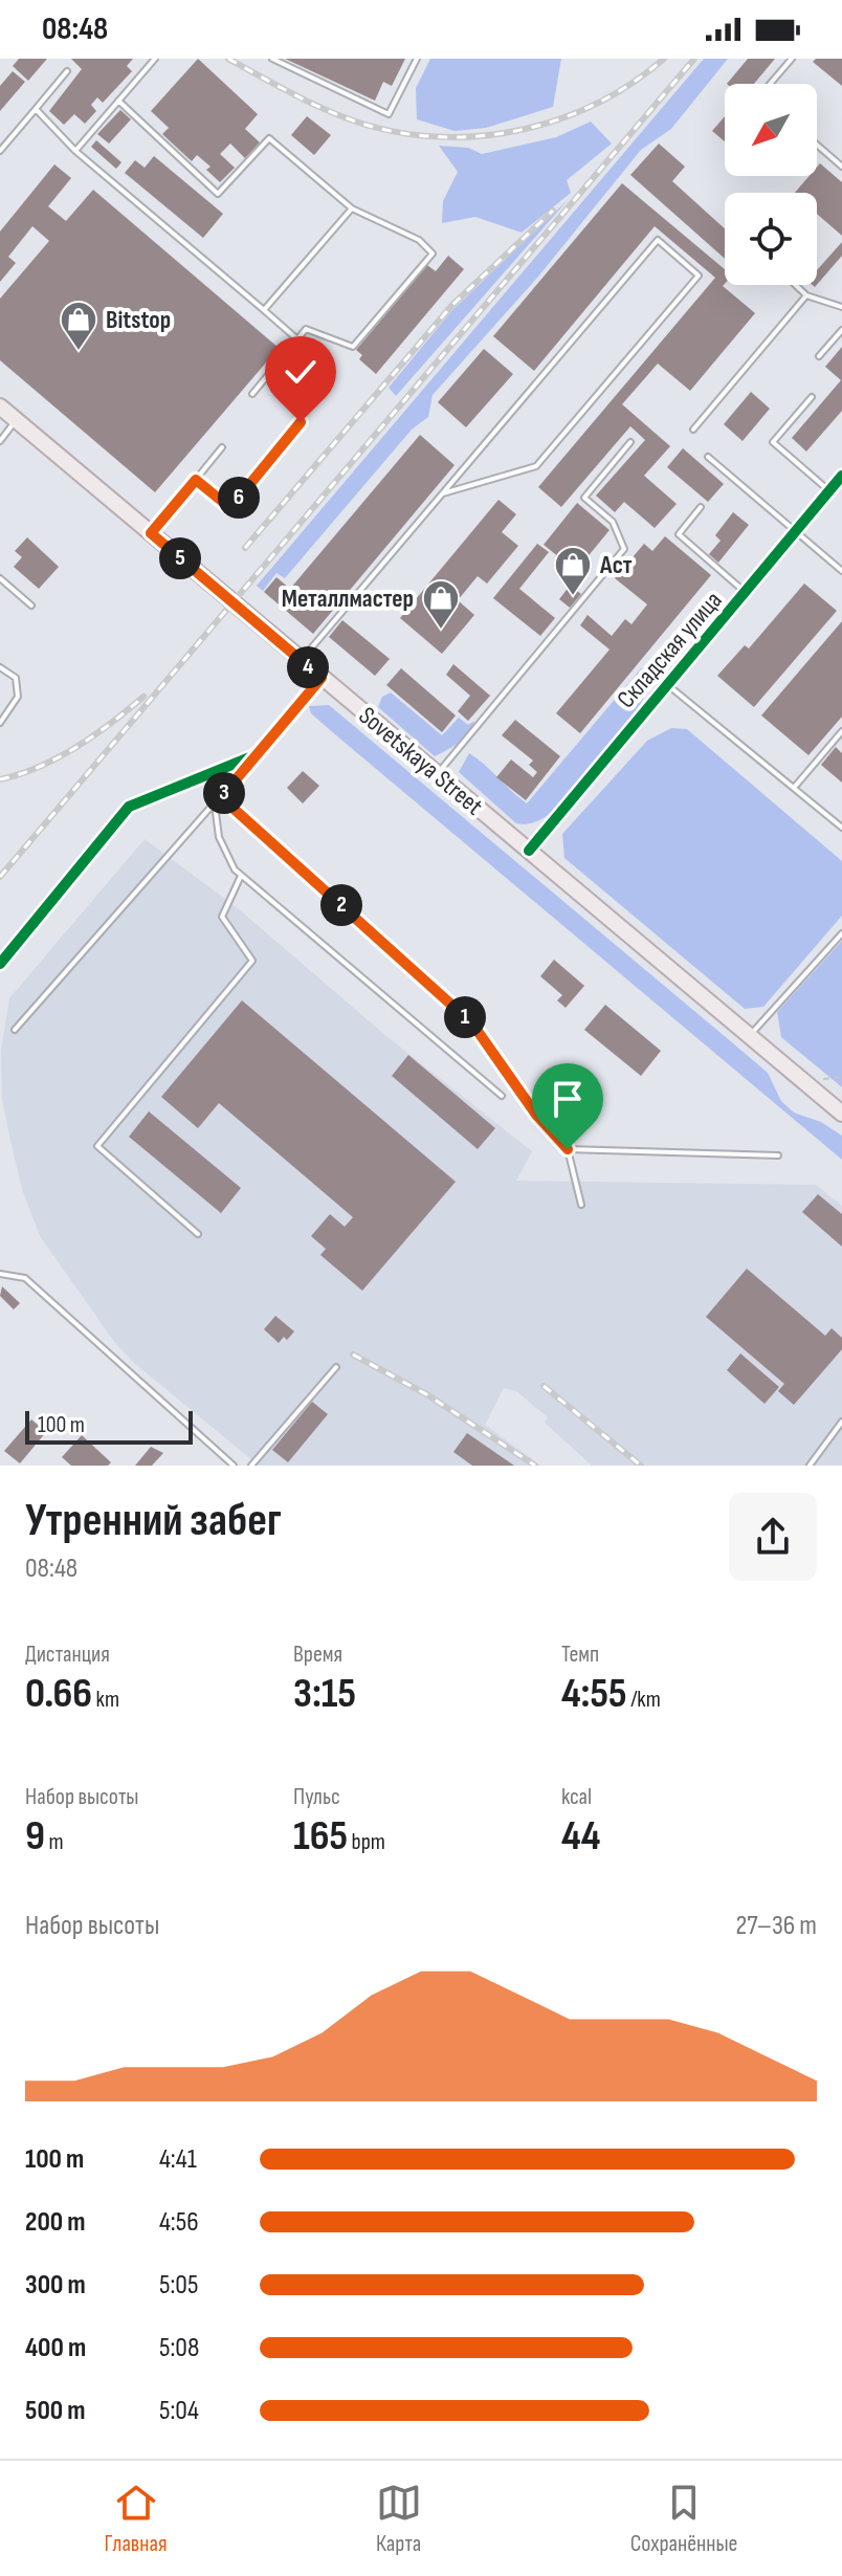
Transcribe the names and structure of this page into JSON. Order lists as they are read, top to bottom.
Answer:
{
  "streets": {
    "main road": ["Sovetskaya Street"],
    "street": ["Складская улица"]
  },
  "crossings": [
    ["Складская улица", "Sovetskaya Street"]
  ],
  "places": {
    "shop": ["Bitstop", "Аст", "Металлмастер"]
  },
  "scale_bar": "100 m",
  "north": "bottom left",
  "page": {
    "status": "08:48",
    "pins": [
      "6",
      "5",
      "4",
      "3",
      "2",
      "1"
    ],
    "scale": "100 m",
    "heading": ["Утренний забег", "08:48"],
    "stats": [
      ["Дистанция", "0.66 km"],
      ["Время", "3:15"],
      ["Темп", "4:55 /km"],
      ["Набор высоты", "9 m"],
      ["Пульс", "165 bpm"],
      ["kcal", "44"]
    ],
    "chart": ["Набор высоты", "27–36 m"],
    "list": [
      {
        "name": "100 m",
        "note": "4:41"
      },
      {
        "name": "200 m",
        "note": "4:56"
      },
      {
        "name": "300 m",
        "note": "5:05"
      },
      {
        "name": "400 m",
        "note": "5:08"
      },
      {
        "name": "500 m",
        "note": "5:04"
      }
    ],
    "tabs": ["Главная", "Карта", "Сохранённые"]
  }
}
